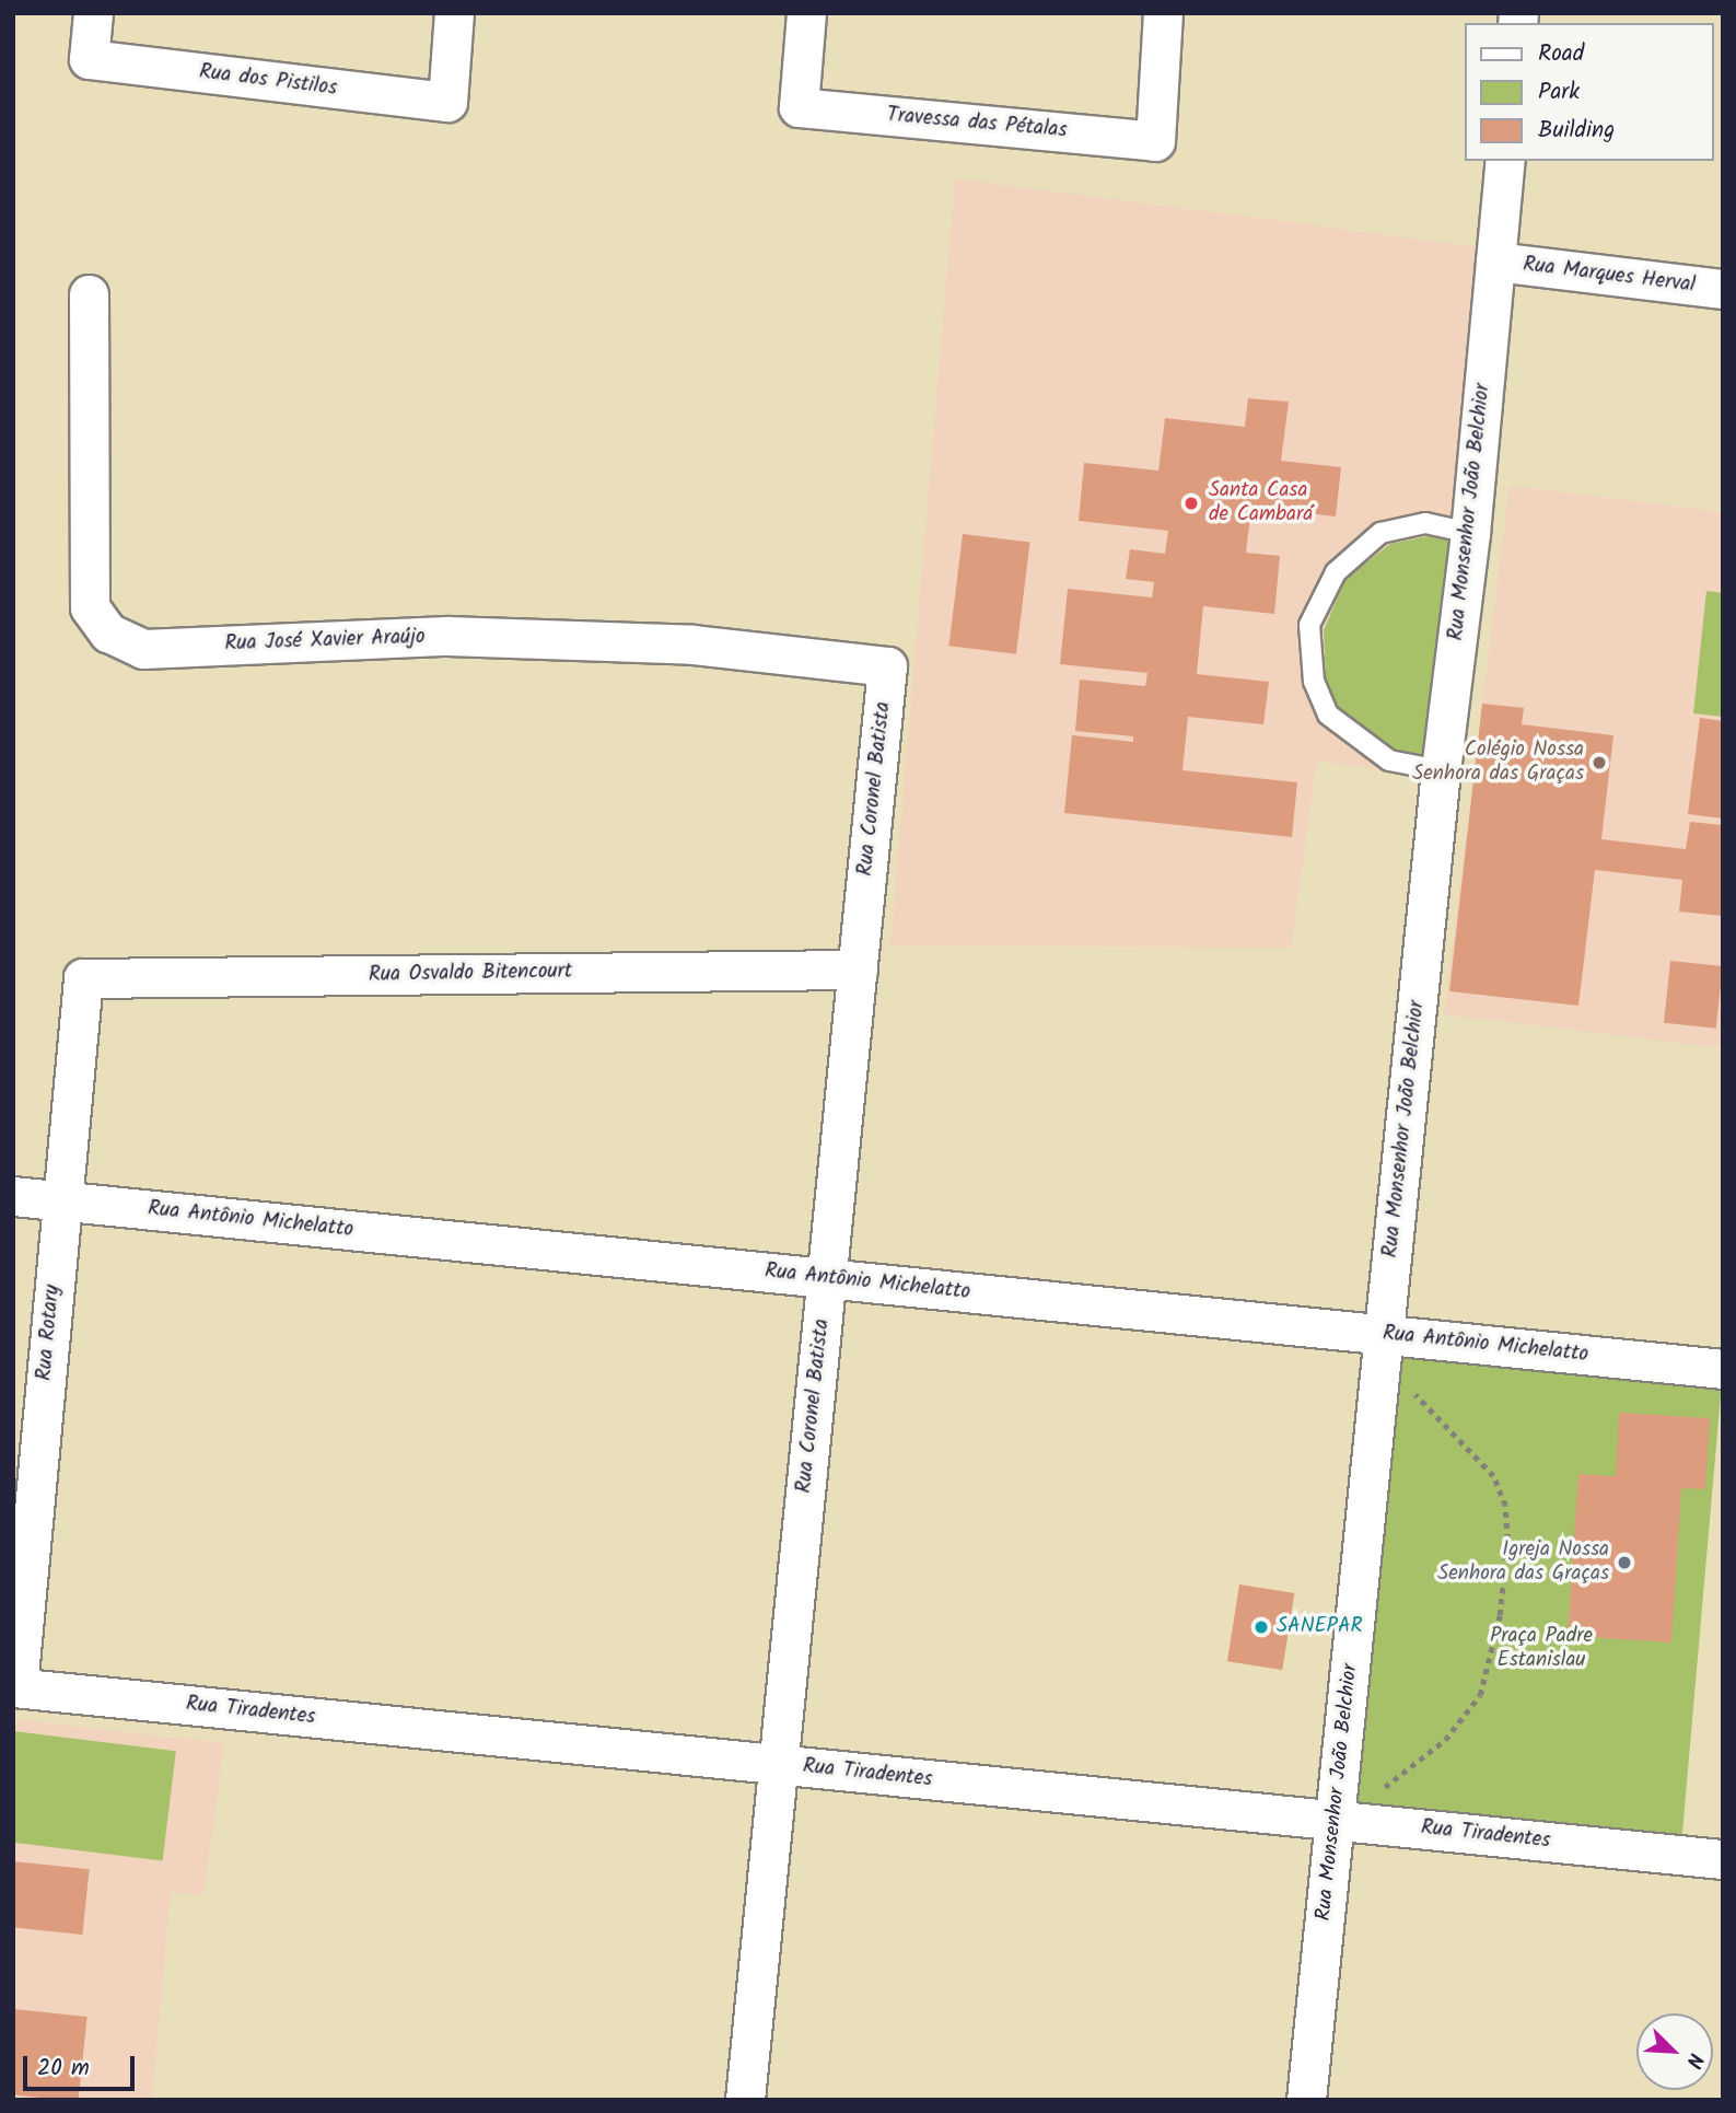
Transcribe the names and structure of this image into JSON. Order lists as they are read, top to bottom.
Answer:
{
  "streets": {
    "street": [
      "Rua dos Pistilos",
      "Travessa das Pétalas",
      "Rua Marques Herval",
      "Rua Monsenhor João Belchior",
      "Rua José Xavier Araújo",
      "Rua Coronel Batista",
      "Rua Osvaldo Bitencourt",
      "Rua Antônio Michelatto",
      "Rua Rotary",
      "Rua Tiradentes"
    ]
  },
  "crossings": [
    ["Rua Marques Herval", "Rua Monsenhor João Belchior"],
    ["Rua Monsenhor João Belchior", "Rua Antônio Michelatto"],
    ["Rua Monsenhor João Belchior", "Rua Tiradentes"],
    ["Rua José Xavier Araújo", "Rua Coronel Batista"],
    ["Rua Coronel Batista", "Rua Osvaldo Bitencourt"],
    ["Rua Coronel Batista", "Rua Antônio Michelatto"],
    ["Rua Coronel Batista", "Rua Tiradentes"],
    ["Rua Osvaldo Bitencourt", "Rua Rotary"],
    ["Rua Antônio Michelatto", "Rua Rotary"],
    ["Rua Rotary", "Rua Tiradentes"]
  ],
  "parks": ["Praça Padre Estanislau"],
  "places": [
    "Santa Casa de Cambará",
    "Colégio Nossa Senhora das Graças",
    "Igreja Nossa Senhora das Graças",
    "SANEPAR"
  ],
  "legend": ["Road", "Park", "Building"],
  "scale_bar": "20 m",
  "north": "bottom right"
}
